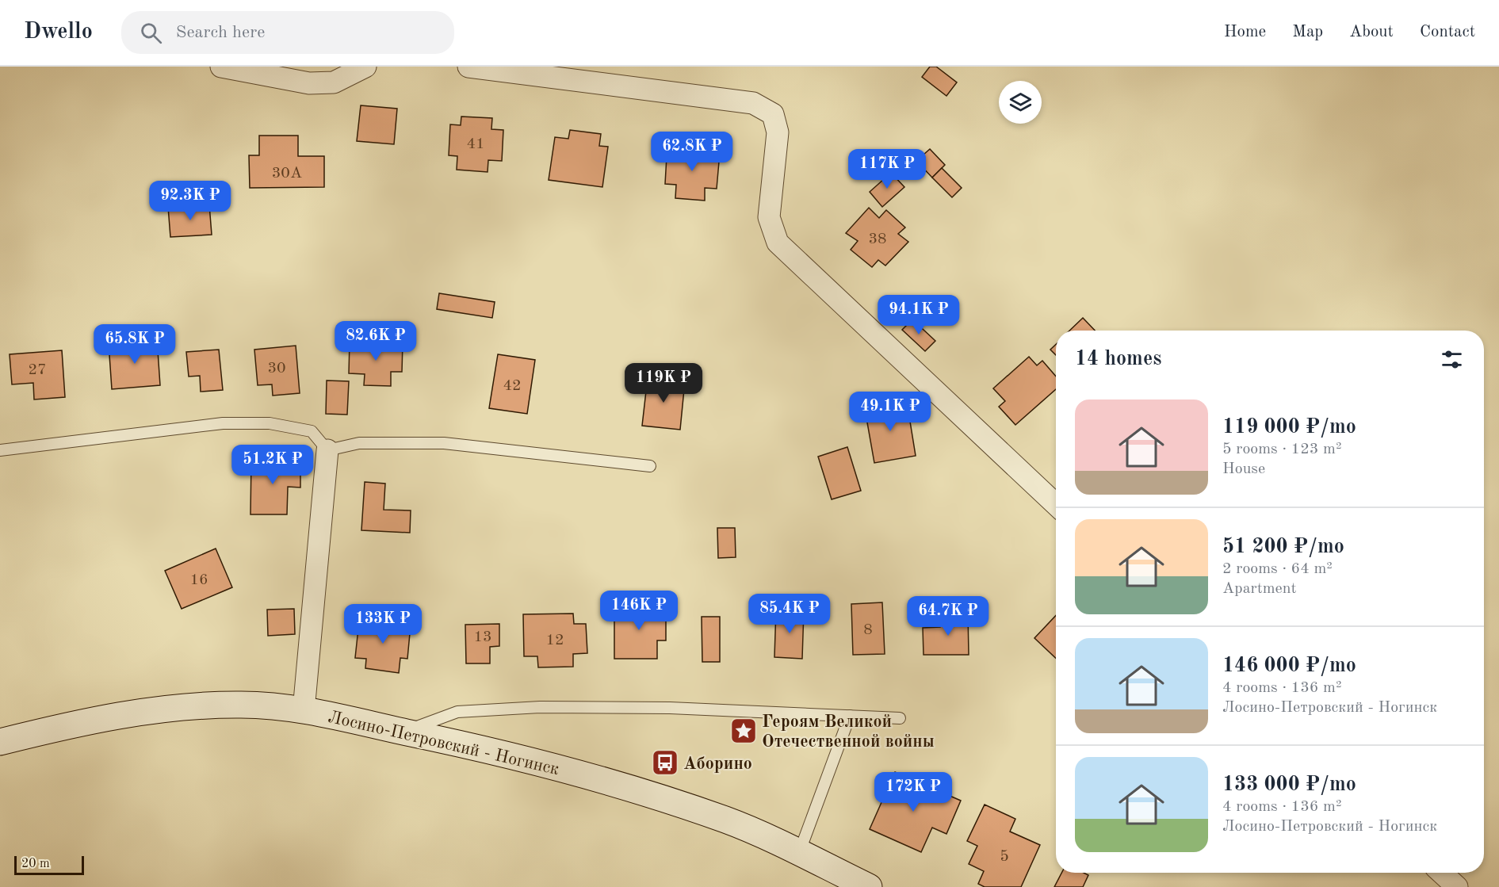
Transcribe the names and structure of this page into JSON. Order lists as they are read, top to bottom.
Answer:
{
  "streets": {
    "main road": ["Лосино-Петровский - Ногинск"]
  },
  "places": {
    "place": ["Героям Великой Отечественной войны"],
    "bus stop": ["Аборино"]
  },
  "house_numbers": [
    "41",
    "30А",
    "38",
    "30",
    "27",
    "42",
    "16",
    "8",
    "13",
    "12",
    "5"
  ],
  "scale_bar": "20 m",
  "page": {
    "header": "Dwello",
    "search": "Search here",
    "nav": [
      "Home",
      "Map",
      "About",
      "Contact"
    ],
    "price": [
      "62.8K ₽",
      "117K ₽",
      "92.3K ₽",
      "94.1K ₽",
      "82.6K ₽",
      "65.8K ₽",
      "119K ₽",
      "49.1K ₽",
      "51.2K ₽",
      "146K ₽",
      "85.4K ₽",
      "64.7K ₽",
      "133K ₽",
      "172K ₽"
    ],
    "heading": "14 homes",
    "list": [
      {
        "name": "119 000 ₽/mo",
        "note": "5 rooms · 123 m² · House"
      },
      {
        "name": "51 200 ₽/mo",
        "note": "2 rooms · 64 m² · Apartment"
      },
      {
        "name": "146 000 ₽/mo",
        "note": "4 rooms · 136 m² · Лосино-Петровский - Ногинск"
      },
      {
        "name": "133 000 ₽/mo",
        "note": "4 rooms · 136 m² · Лосино-Петровский - Ногинск"
      }
    ],
    "scale": "20 m"
  }
}
